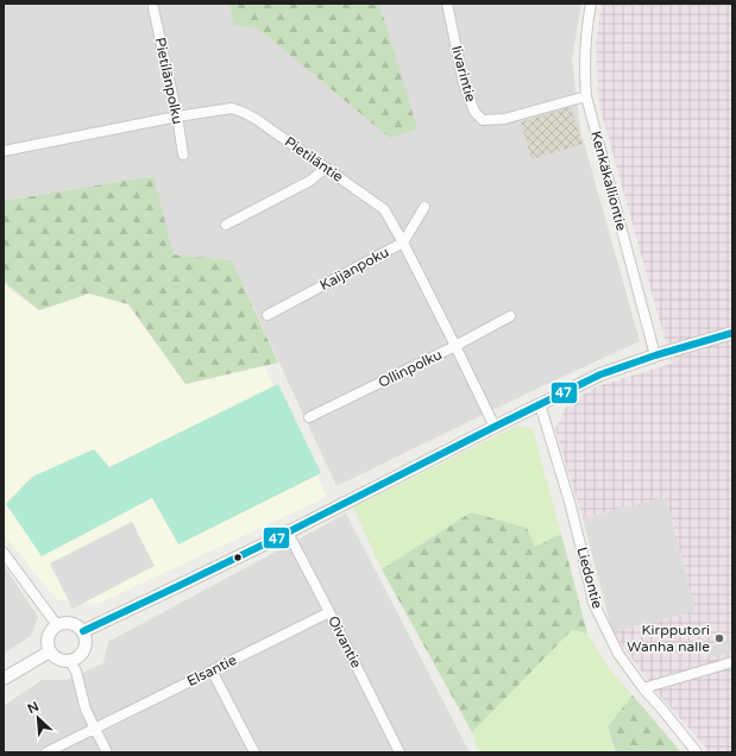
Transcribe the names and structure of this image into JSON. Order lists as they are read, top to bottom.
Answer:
{
  "streets": {
    "street": [
      "Iivarintie",
      "Pietilänpolku",
      "Pietiläntie",
      "Kenkäkalliontie",
      "Kaijanpoku",
      "Ollinpolku",
      "Liedontie",
      "Oivantie",
      "Elsantie"
    ]
  },
  "crossings": [
    ["Iivarintie", "Kenkäkalliontie"],
    ["Pietilänpolku", "Pietiläntie"],
    ["Pietiläntie", "Kaijanpoku"],
    ["Pietiläntie", "Ollinpolku"],
    ["Oivantie", "Elsantie"]
  ],
  "places": ["Kirpputori Wanha nalle"],
  "lines": ["transit line 47"],
  "north": "top left"
}
